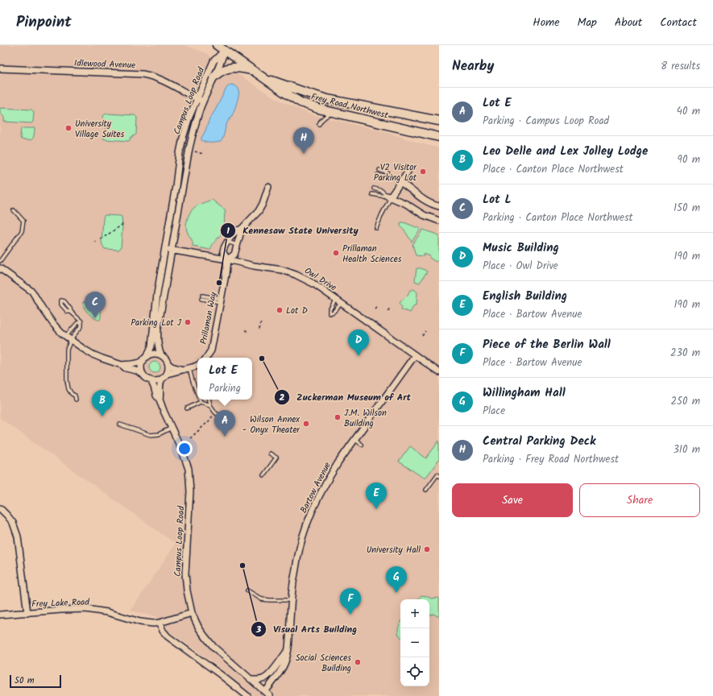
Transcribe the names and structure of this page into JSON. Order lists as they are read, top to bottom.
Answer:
{
  "streets": {
    "main road": ["Frey Road Northwest"],
    "street": [
      "Idlewood Avenue",
      "Campus Loop Road",
      "Owl Drive",
      "Prillaman Way",
      "Bartow Avenue",
      "Frey Lake Road"
    ]
  },
  "crossings": [
    ["Idlewood Avenue", "Campus Loop Road"],
    ["Campus Loop Road", "Frey Road Northwest"],
    ["Campus Loop Road", "Owl Drive"],
    ["Campus Loop Road", "Bartow Avenue"],
    ["Campus Loop Road", "Frey Lake Road"],
    ["Owl Drive", "Prillaman Way"],
    ["Owl Drive", "Bartow Avenue"]
  ],
  "places": [
    "University Village Suites",
    "V2 Visitor Parking Lot",
    "Prillaman Health Sciences",
    "Kennesaw State University",
    "Lot D",
    "Parking Lot J",
    "Zuckerman Museum of Art",
    "J.M. Wilson Building",
    "Wilson Annex - Onyx Theater",
    "University Hall",
    "Visual Arts Building",
    "Social Sciences Building"
  ],
  "scale_bar": "50 m",
  "page": {
    "header": "Pinpoint",
    "nav": [
      "Home",
      "Map",
      "About",
      "Contact"
    ],
    "heading": ["Nearby", "8 results"],
    "list": [
      {
        "mark": "A",
        "name": "Lot E",
        "note": "Parking · Campus Loop Road",
        "value": "40 m"
      },
      {
        "mark": "B",
        "name": "Leo Delle and Lex Jolley Lodge",
        "note": "Place · Canton Place Northwest",
        "value": "90 m"
      },
      {
        "mark": "C",
        "name": "Lot L",
        "note": "Parking · Canton Place Northwest",
        "value": "150 m"
      },
      {
        "mark": "D",
        "name": "Music Building",
        "note": "Place · Owl Drive",
        "value": "190 m"
      },
      {
        "mark": "E",
        "name": "English Building",
        "note": "Place · Bartow Avenue",
        "value": "190 m"
      },
      {
        "mark": "F",
        "name": "Piece of the Berlin Wall",
        "note": "Place · Bartow Avenue",
        "value": "230 m"
      },
      {
        "mark": "G",
        "name": "Willingham Hall",
        "note": "Place",
        "value": "250 m"
      },
      {
        "mark": "H",
        "name": "Central Parking Deck",
        "note": "Parking · Frey Road Northwest",
        "value": "310 m"
      }
    ],
    "pins": [
      "H",
      "C",
      "D",
      "B",
      "A",
      "E",
      "G",
      "F"
    ],
    "popup": ["Lot E", "Parking"],
    "buttons": ["Save", "Share"],
    "map_buttons": ["+", "−"],
    "scale": "50 m"
  }
}
